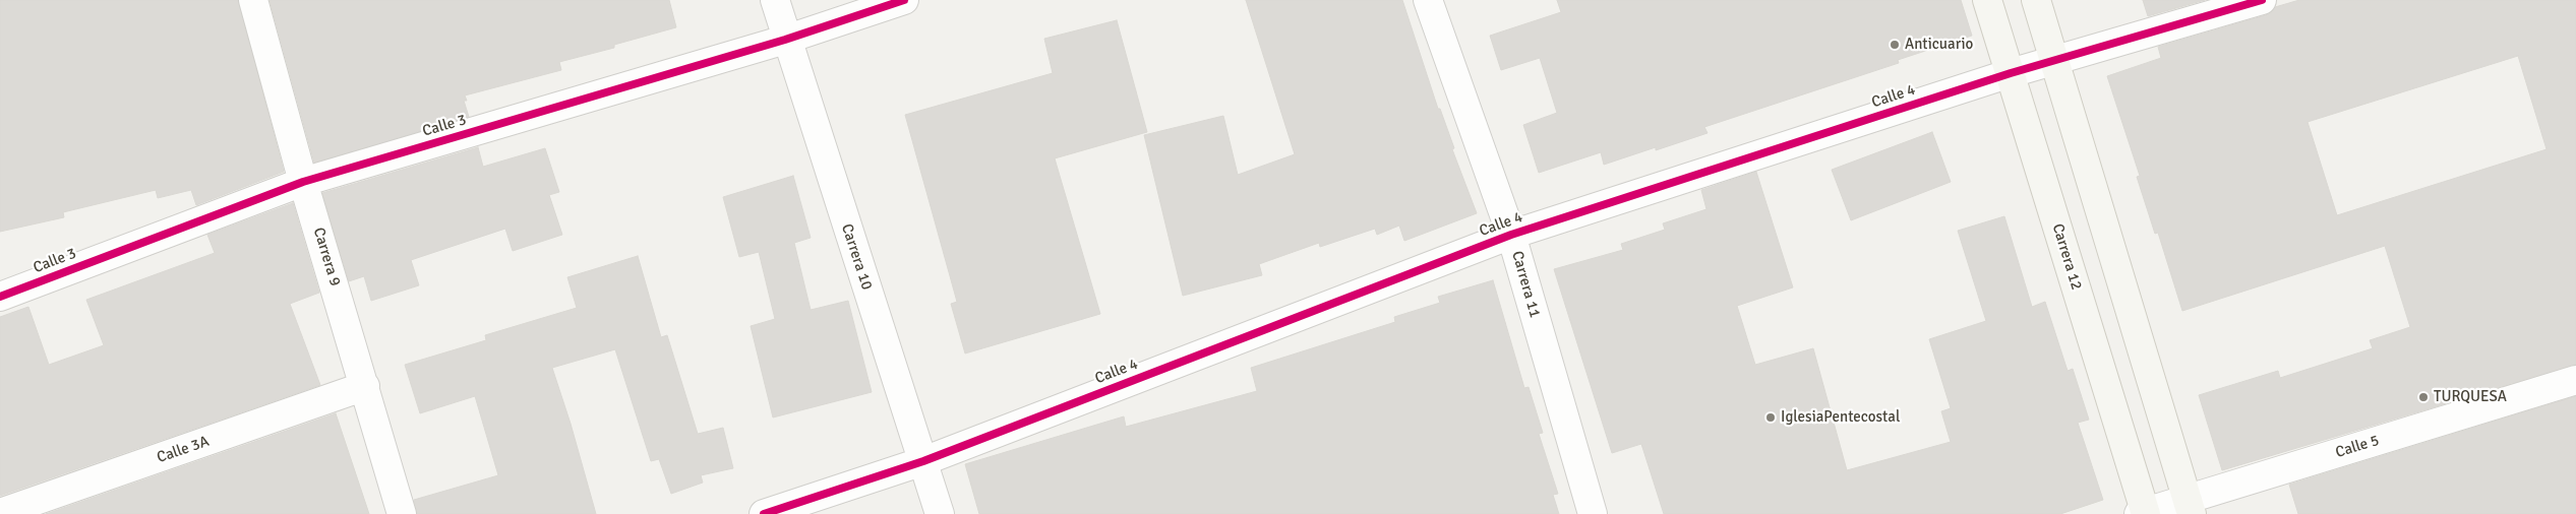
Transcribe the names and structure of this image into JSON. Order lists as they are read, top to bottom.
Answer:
{
  "streets": {
    "street": [
      "Calle 4",
      "Calle 3",
      "Carrera 9",
      "Carrera 10",
      "Carrera 12",
      "Carrera 11",
      "Calle 5",
      "Calle 3A"
    ]
  },
  "crossings": [
    ["Calle 4", "Carrera 10"],
    ["Calle 4", "Carrera 12"],
    ["Calle 4", "Carrera 11"],
    ["Calle 3", "Carrera 9"],
    ["Calle 3", "Carrera 10"],
    ["Carrera 9", "Calle 3A"],
    ["Carrera 12", "Calle 5"]
  ],
  "places": ["Anticuario", "TURQUESA", "IglesiaPentecostal"]
}
